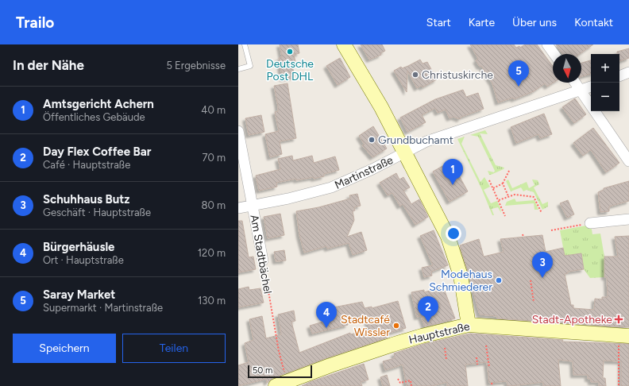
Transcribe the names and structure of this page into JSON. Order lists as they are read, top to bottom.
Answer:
{
  "streets": {
    "main road": ["Hauptstraße"],
    "street": ["Martinstraße", "Am Stadtbächel"]
  },
  "crossings": [
    ["Martinstraße", "Am Stadtbächel"],
    ["Am Stadtbächel", "Hauptstraße"]
  ],
  "places": {
    "other": [
      "Deutsche Post DHL",
      "Christuskirche",
      "Grundbuchamt",
      "Modehaus Schmiederer",
      "Stadtcafé Wissler"
    ],
    "health": ["Stadt-Apotheke"]
  },
  "scale_bar": "50 m",
  "north": "bottom",
  "page": {
    "header": "Trailo",
    "nav": [
      "Start",
      "Karte",
      "Über uns",
      "Kontakt"
    ],
    "heading": ["In der Nähe", "5 Ergebnisse"],
    "map_buttons": ["+", "−"],
    "pins": [
      "5",
      "1",
      "3",
      "2",
      "4"
    ],
    "list": [
      {
        "mark": "1",
        "name": "Amtsgericht Achern",
        "note": "Öffentliches Gebäude",
        "value": "40 m"
      },
      {
        "mark": "2",
        "name": "Day Flex Coffee Bar",
        "note": "Café · Hauptstraße",
        "value": "70 m"
      },
      {
        "mark": "3",
        "name": "Schuhhaus Butz",
        "note": "Geschäft · Hauptstraße",
        "value": "80 m"
      },
      {
        "mark": "4",
        "name": "Bürgerhäusle",
        "note": "Ort · Hauptstraße",
        "value": "120 m"
      },
      {
        "mark": "5",
        "name": "Saray Market",
        "note": "Supermarkt · Martinstraße",
        "value": "130 m"
      }
    ],
    "buttons": ["Speichern", "Teilen"],
    "scale": "50 m"
  }
}
